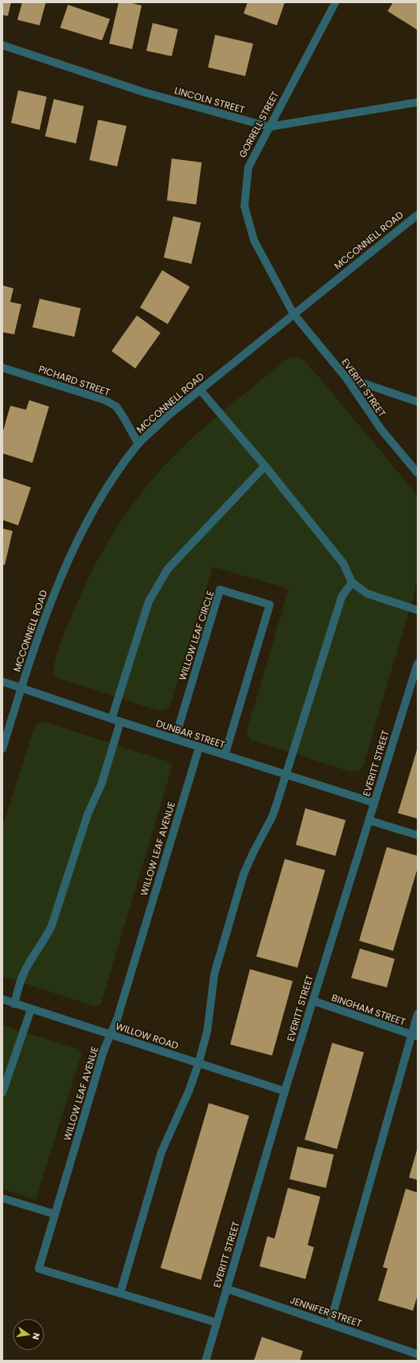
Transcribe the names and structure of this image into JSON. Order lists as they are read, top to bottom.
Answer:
{
  "streets": {
    "street": [
      "LINCOLN STREET",
      "GORRELL STREET",
      "MCCONNELL ROAD",
      "PICHARD STREET",
      "EVERITT STREET",
      "WILLOW LEAF CIRCLE",
      "DUNBAR STREET",
      "WILLOW LEAF AVENUE",
      "BINGHAM STREET",
      "WILLOW ROAD",
      "JENNIFER STREET"
    ]
  },
  "crossings": [
    ["LINCOLN STREET", "GORRELL STREET"],
    ["GORRELL STREET", "MCCONNELL ROAD"],
    ["GORRELL STREET", "EVERITT STREET"],
    ["MCCONNELL ROAD", "PICHARD STREET"],
    ["MCCONNELL ROAD", "EVERITT STREET"],
    ["MCCONNELL ROAD", "DUNBAR STREET"],
    ["EVERITT STREET", "DUNBAR STREET"],
    ["EVERITT STREET", "WILLOW LEAF AVENUE"],
    ["EVERITT STREET", "BINGHAM STREET"],
    ["EVERITT STREET", "WILLOW ROAD"],
    ["EVERITT STREET", "JENNIFER STREET"],
    ["WILLOW LEAF CIRCLE", "DUNBAR STREET"],
    ["DUNBAR STREET", "WILLOW LEAF AVENUE"],
    ["WILLOW LEAF AVENUE", "WILLOW ROAD"]
  ],
  "north": "right"
}
